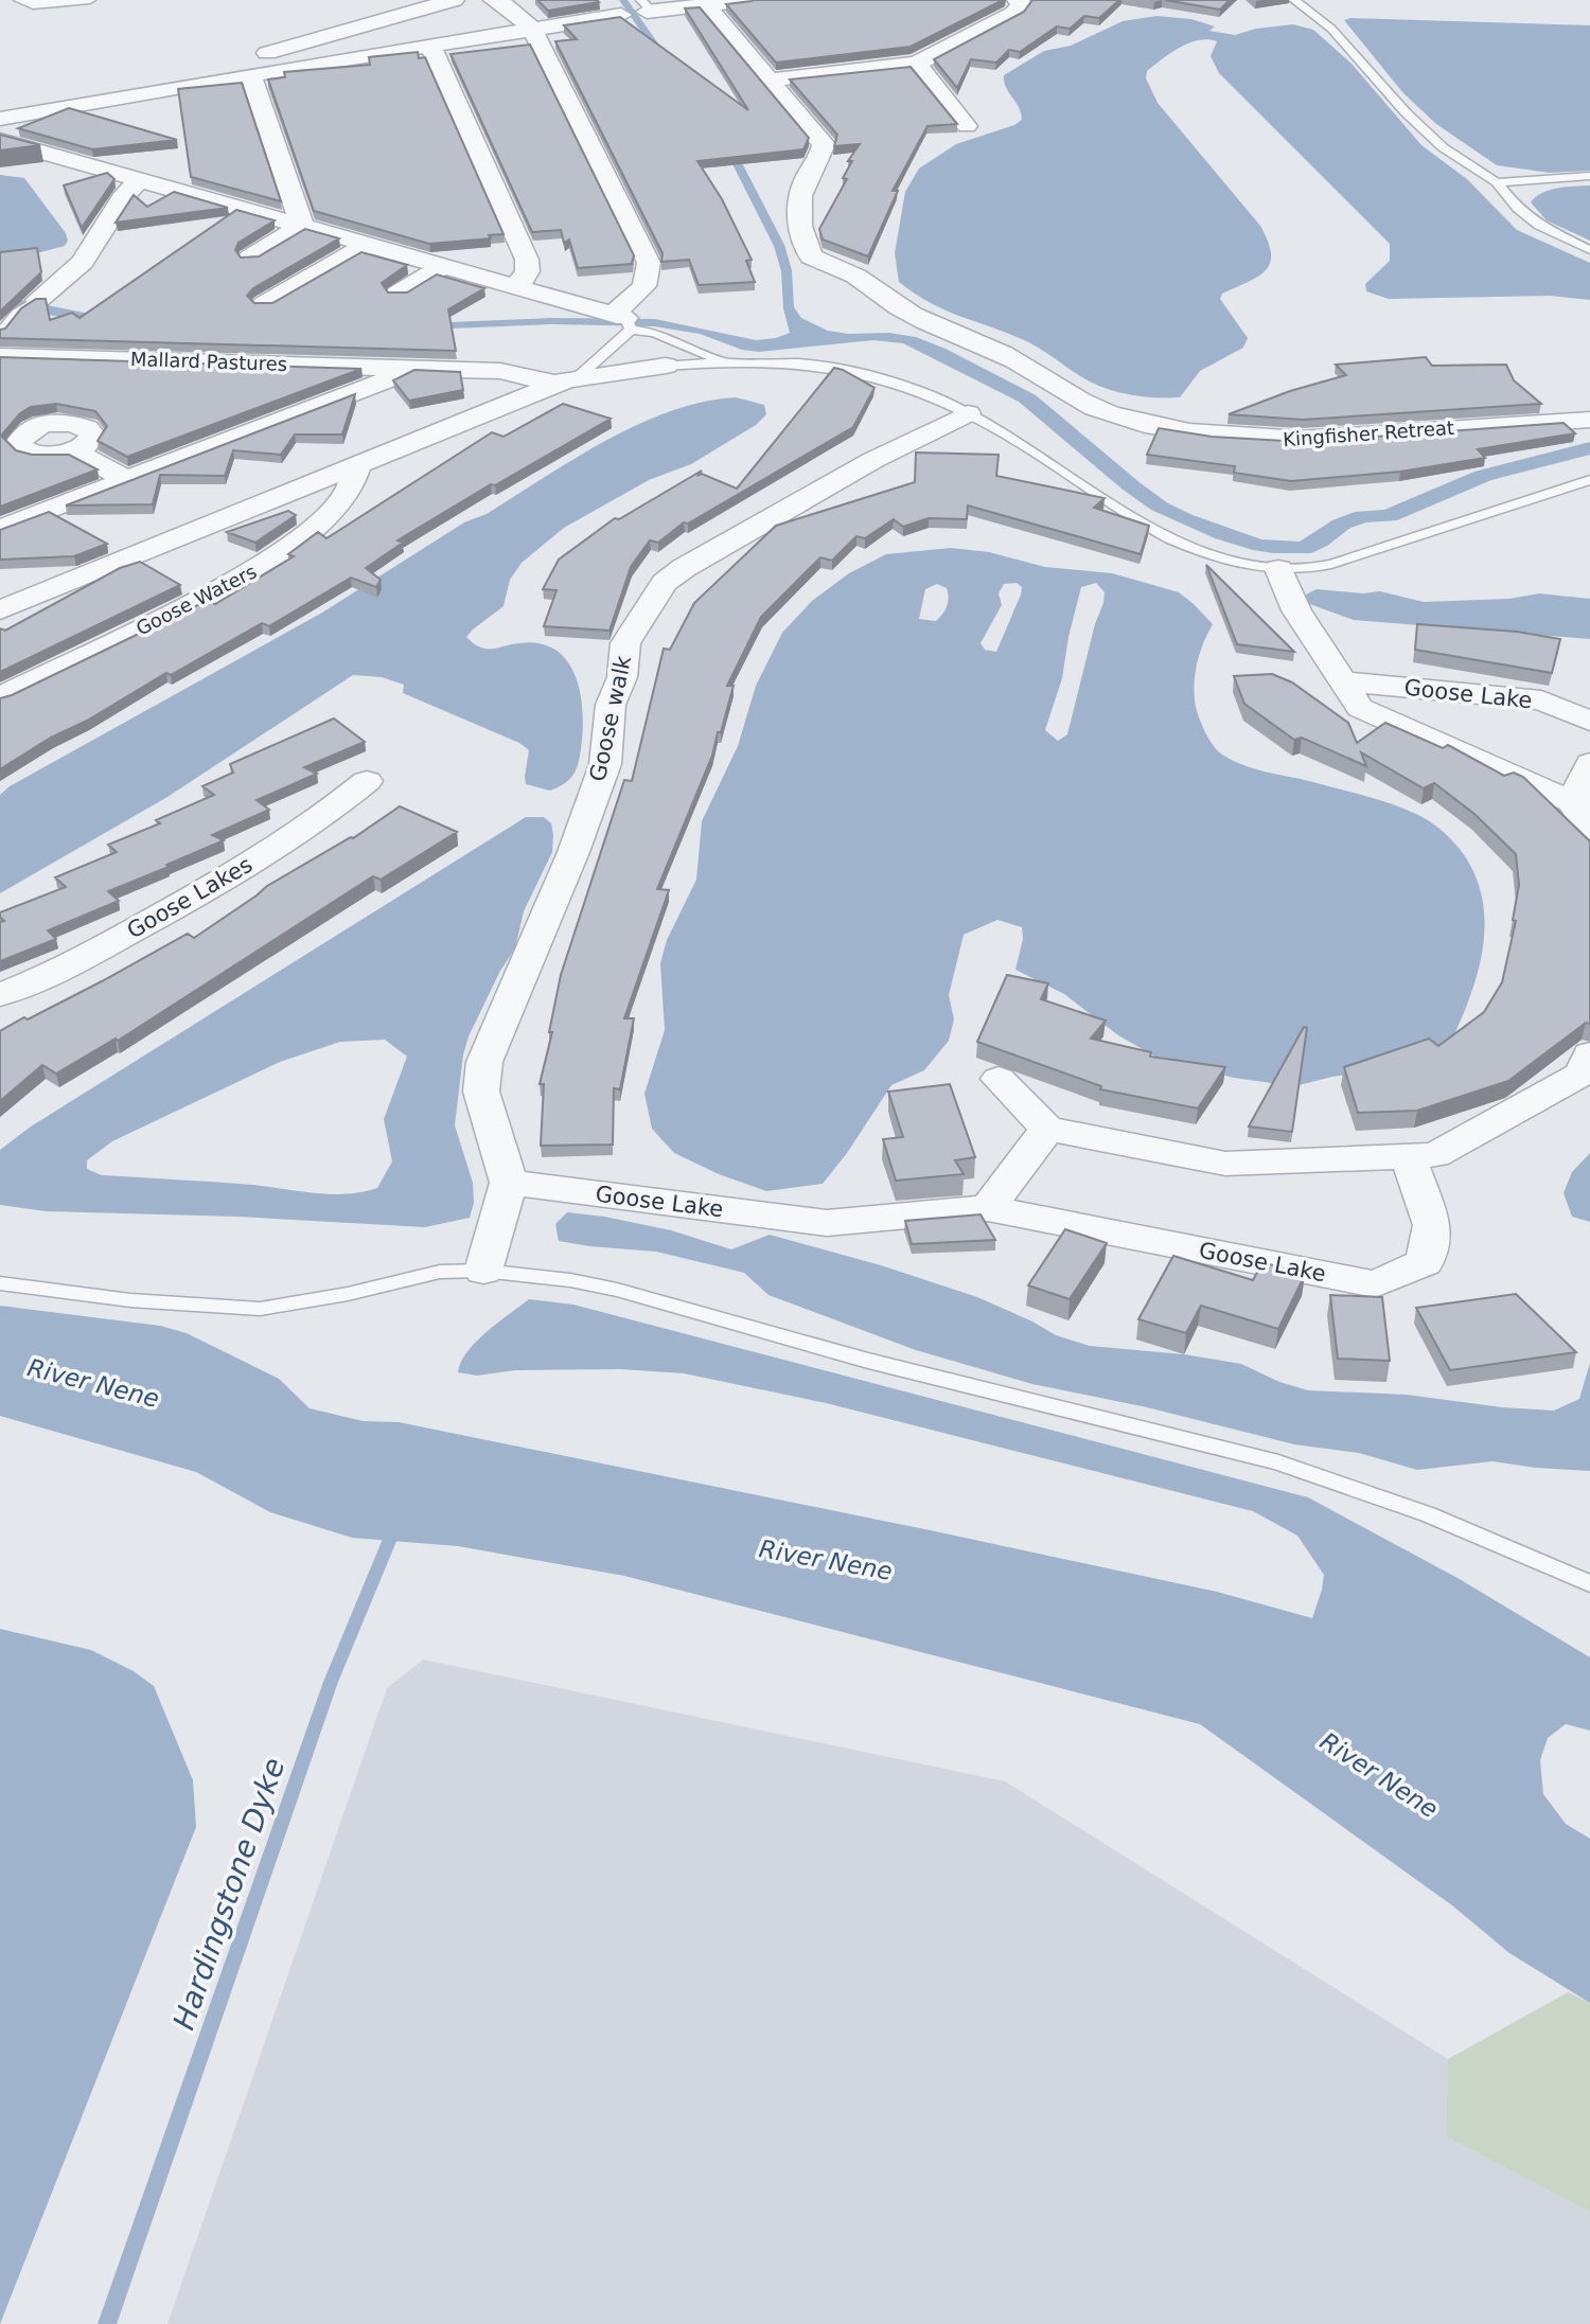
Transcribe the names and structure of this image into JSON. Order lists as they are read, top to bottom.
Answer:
{
  "streets": {
    "street": [
      "Mallard Pastures",
      "Kingfisher Retreat",
      "Goose Waters",
      "Goose Lake",
      "Goose walk",
      "Goose Lakes"
    ]
  },
  "crossings": [
    ["Goose Lake", "Goose walk"]
  ],
  "water": ["River Nene", "Hardingstone Dyke"]
}
